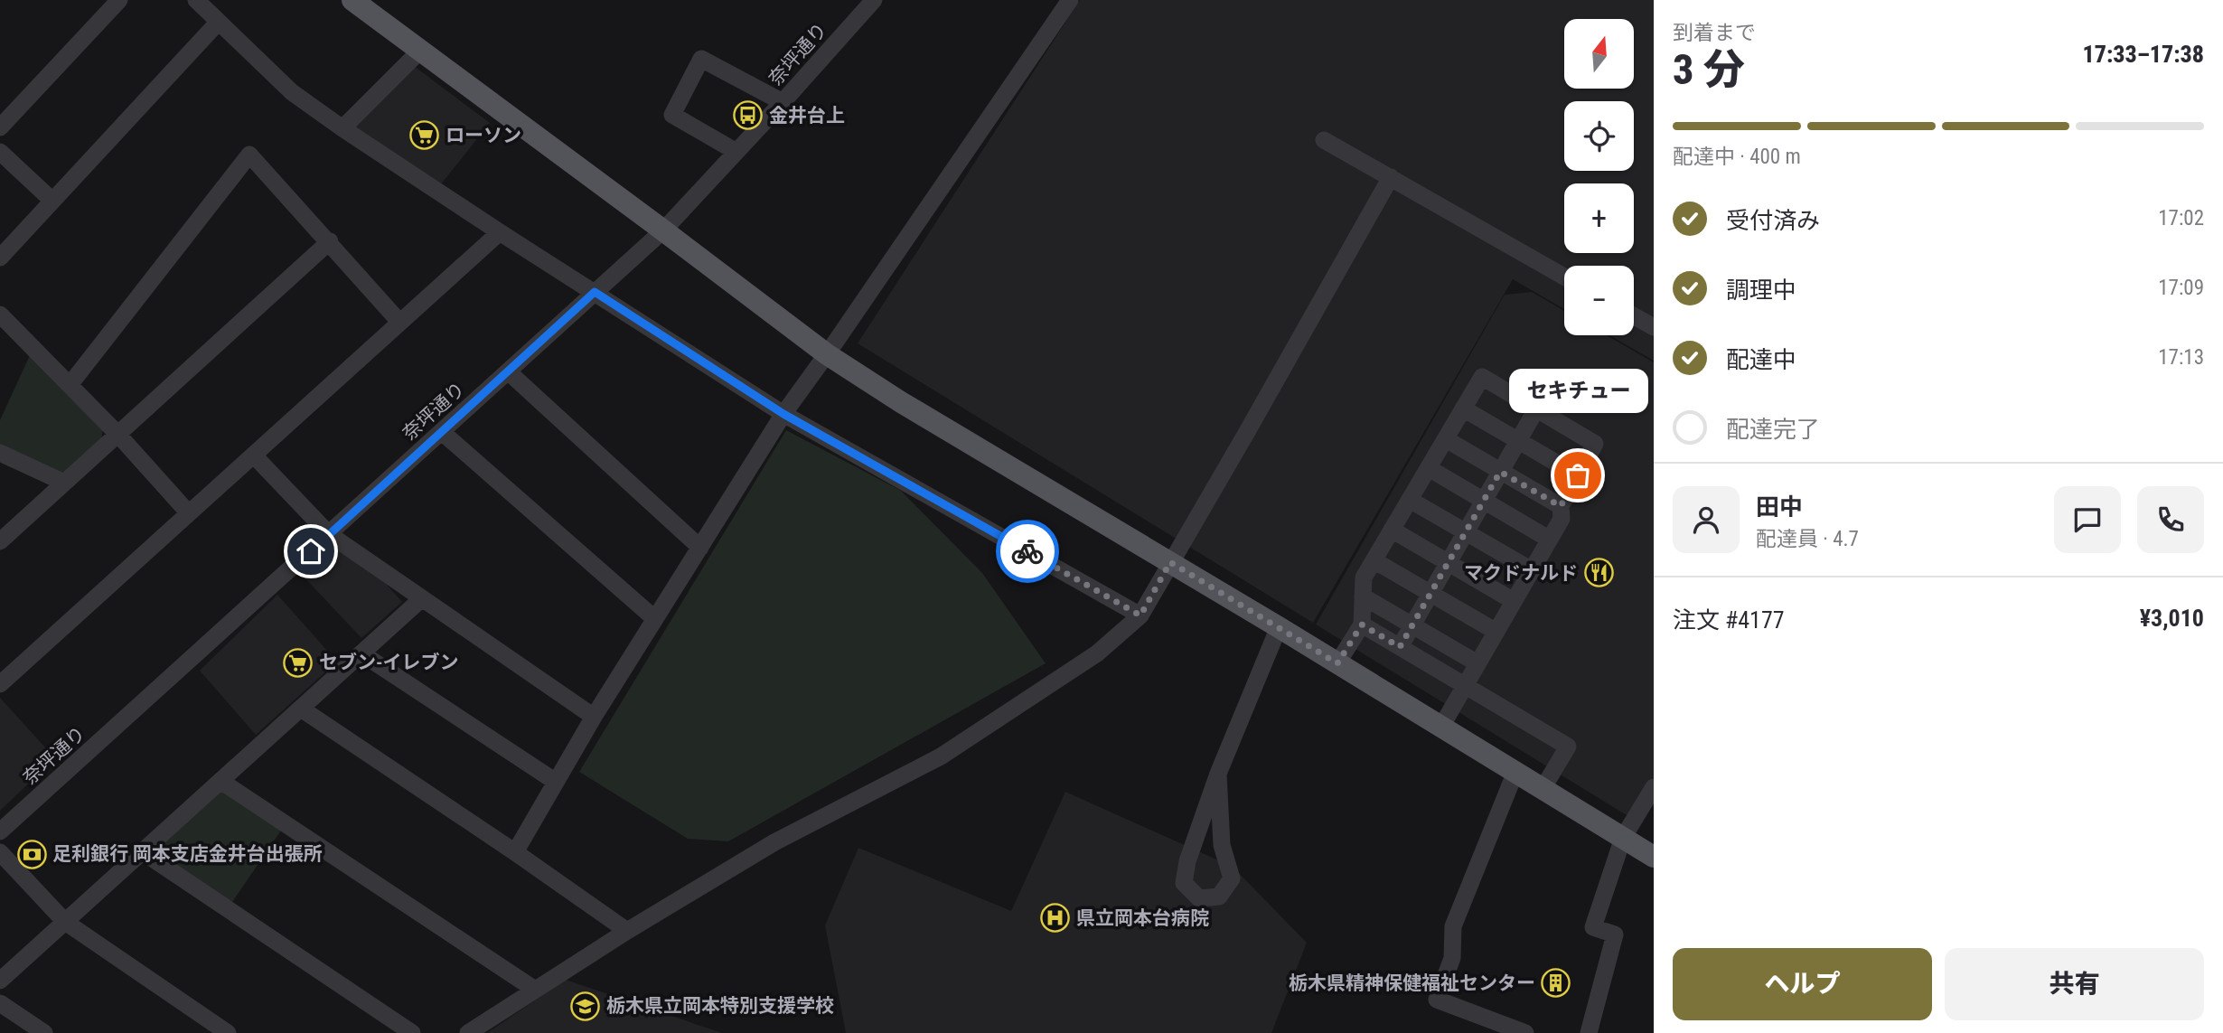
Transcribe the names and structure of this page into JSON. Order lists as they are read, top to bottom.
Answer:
{
  "streets": {
    "street": ["奈坪通り"]
  },
  "places": {
    "bus stop": ["金井台上"],
    "supermarket": ["ローソン", "セブン-イレブン"],
    "other": ["セキチュー"],
    "restaurant": ["マクドナルド"],
    "bank": ["足利銀行 岡本支店金井台出張所"],
    "hospital": ["県立岡本台病院"],
    "building": ["栃木県精神保健福祉センター"],
    "school or university": ["栃木県立岡本特別支援学校"]
  },
  "north": "top",
  "page": {
    "heading": ["3 分", "到着まで", "17:33–17:38"],
    "panel": [
      "田中",
      "配達員 · 4.7",
      "注文 #4177",
      "¥3,010"
    ],
    "map_buttons": ["+", "−"],
    "bar": "配達中 · 400 m",
    "list": [
      ["受付済み", "17:02"],
      ["調理中", "17:09"],
      ["配達中", "17:13"],
      "配達完了"
    ],
    "bubble": "セキチュー",
    "buttons": ["ヘルプ", "共有"]
  }
}
